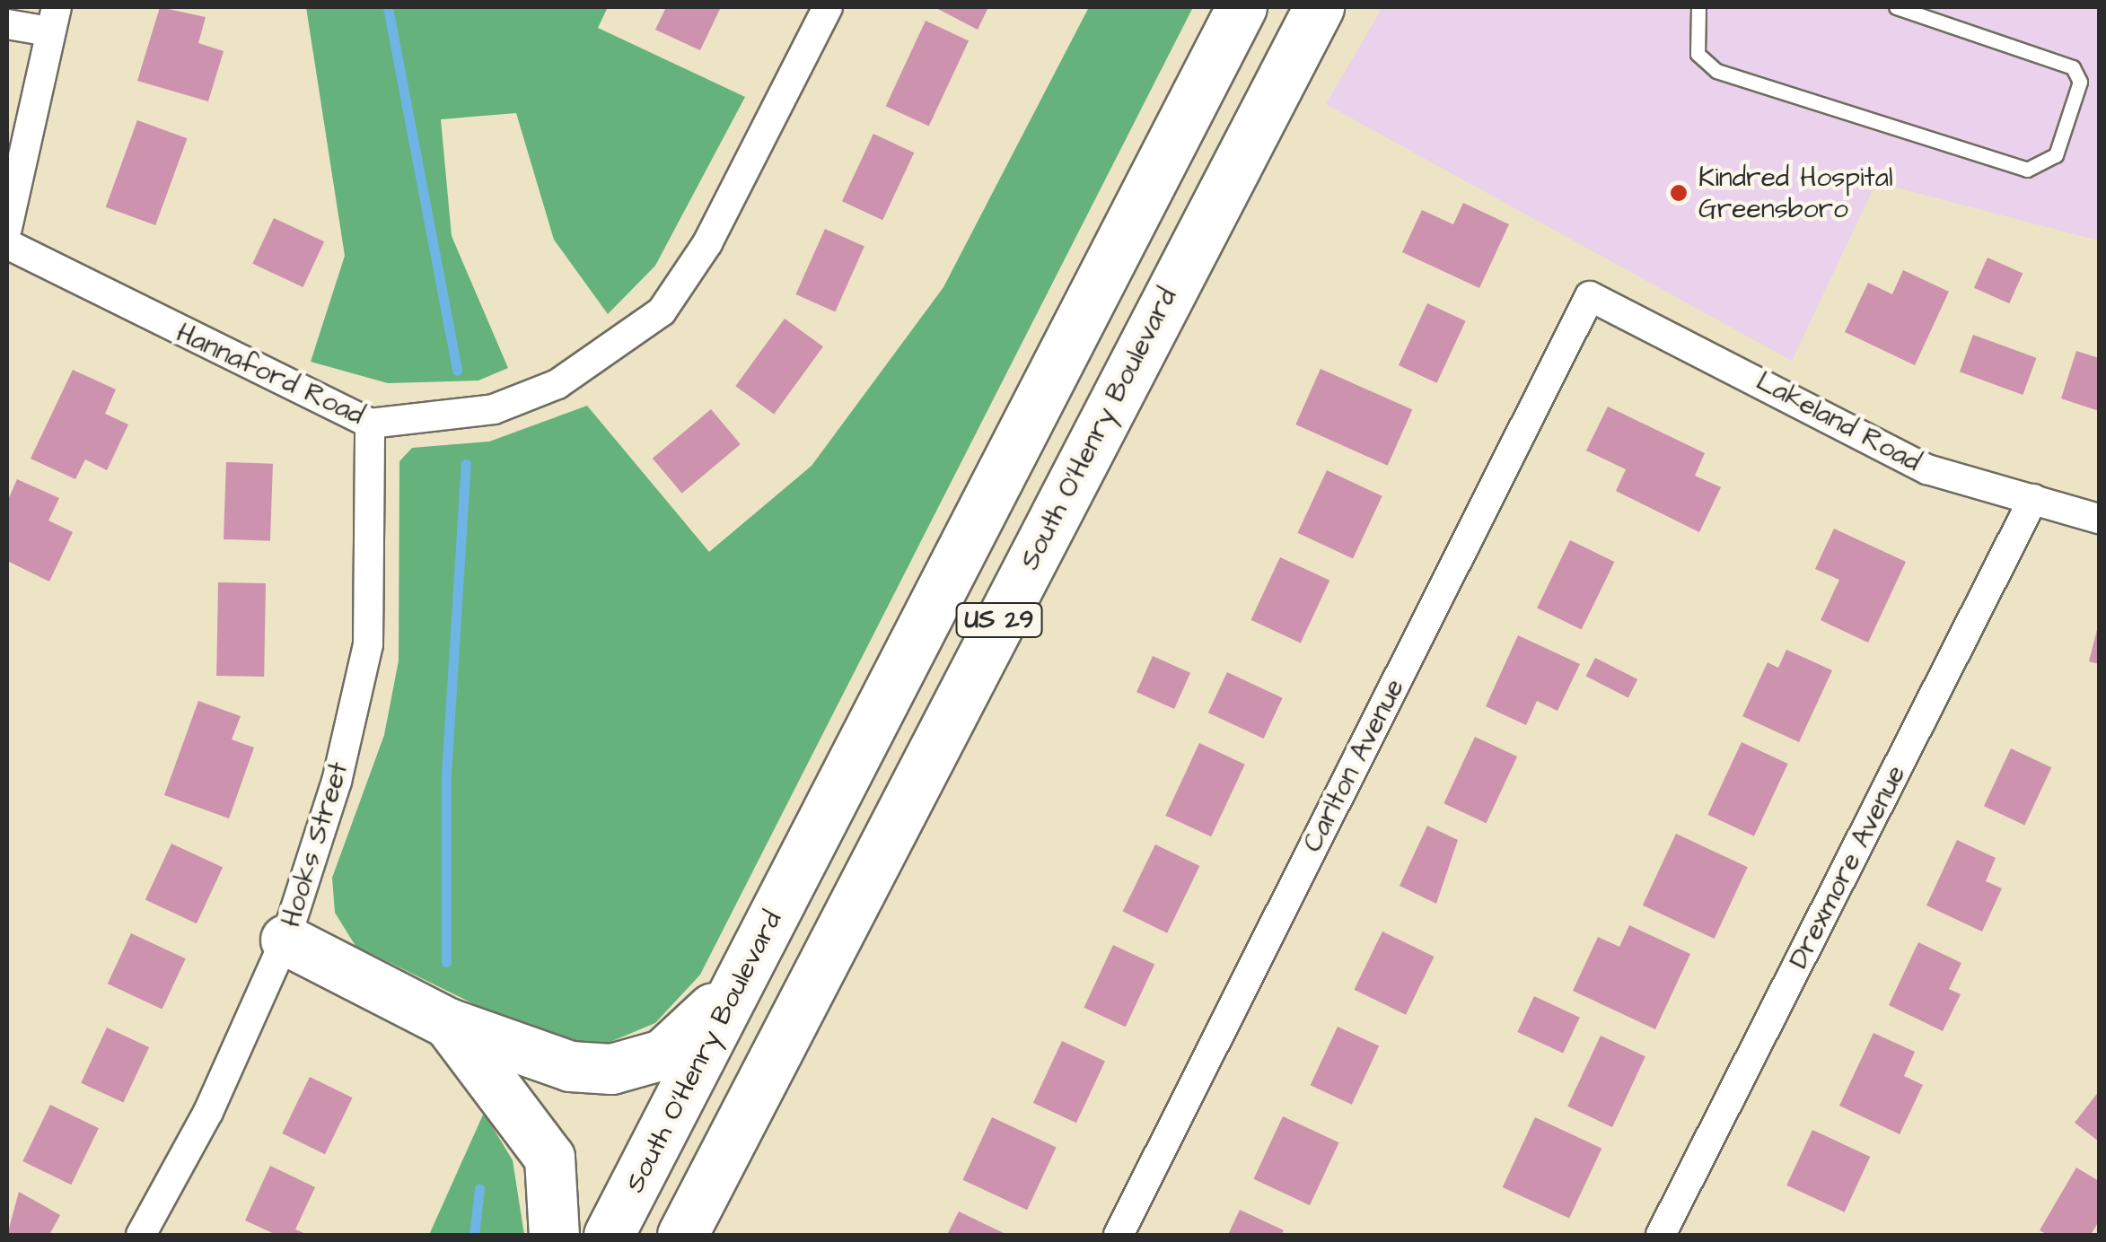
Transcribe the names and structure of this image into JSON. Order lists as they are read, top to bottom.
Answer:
{
  "streets": {
    "highway": ["South O'Henry Boulevard", "US 29"],
    "street": [
      "Hannaford Road",
      "Lakeland Road",
      "Carlton Avenue",
      "Hooks Street",
      "Drexmore Avenue"
    ]
  },
  "crossings": [
    ["Hannaford Road", "Hooks Street"],
    ["Lakeland Road", "Carlton Avenue"],
    ["Lakeland Road", "Drexmore Avenue"]
  ],
  "places": ["Kindred Hospital Greensboro"]
}
